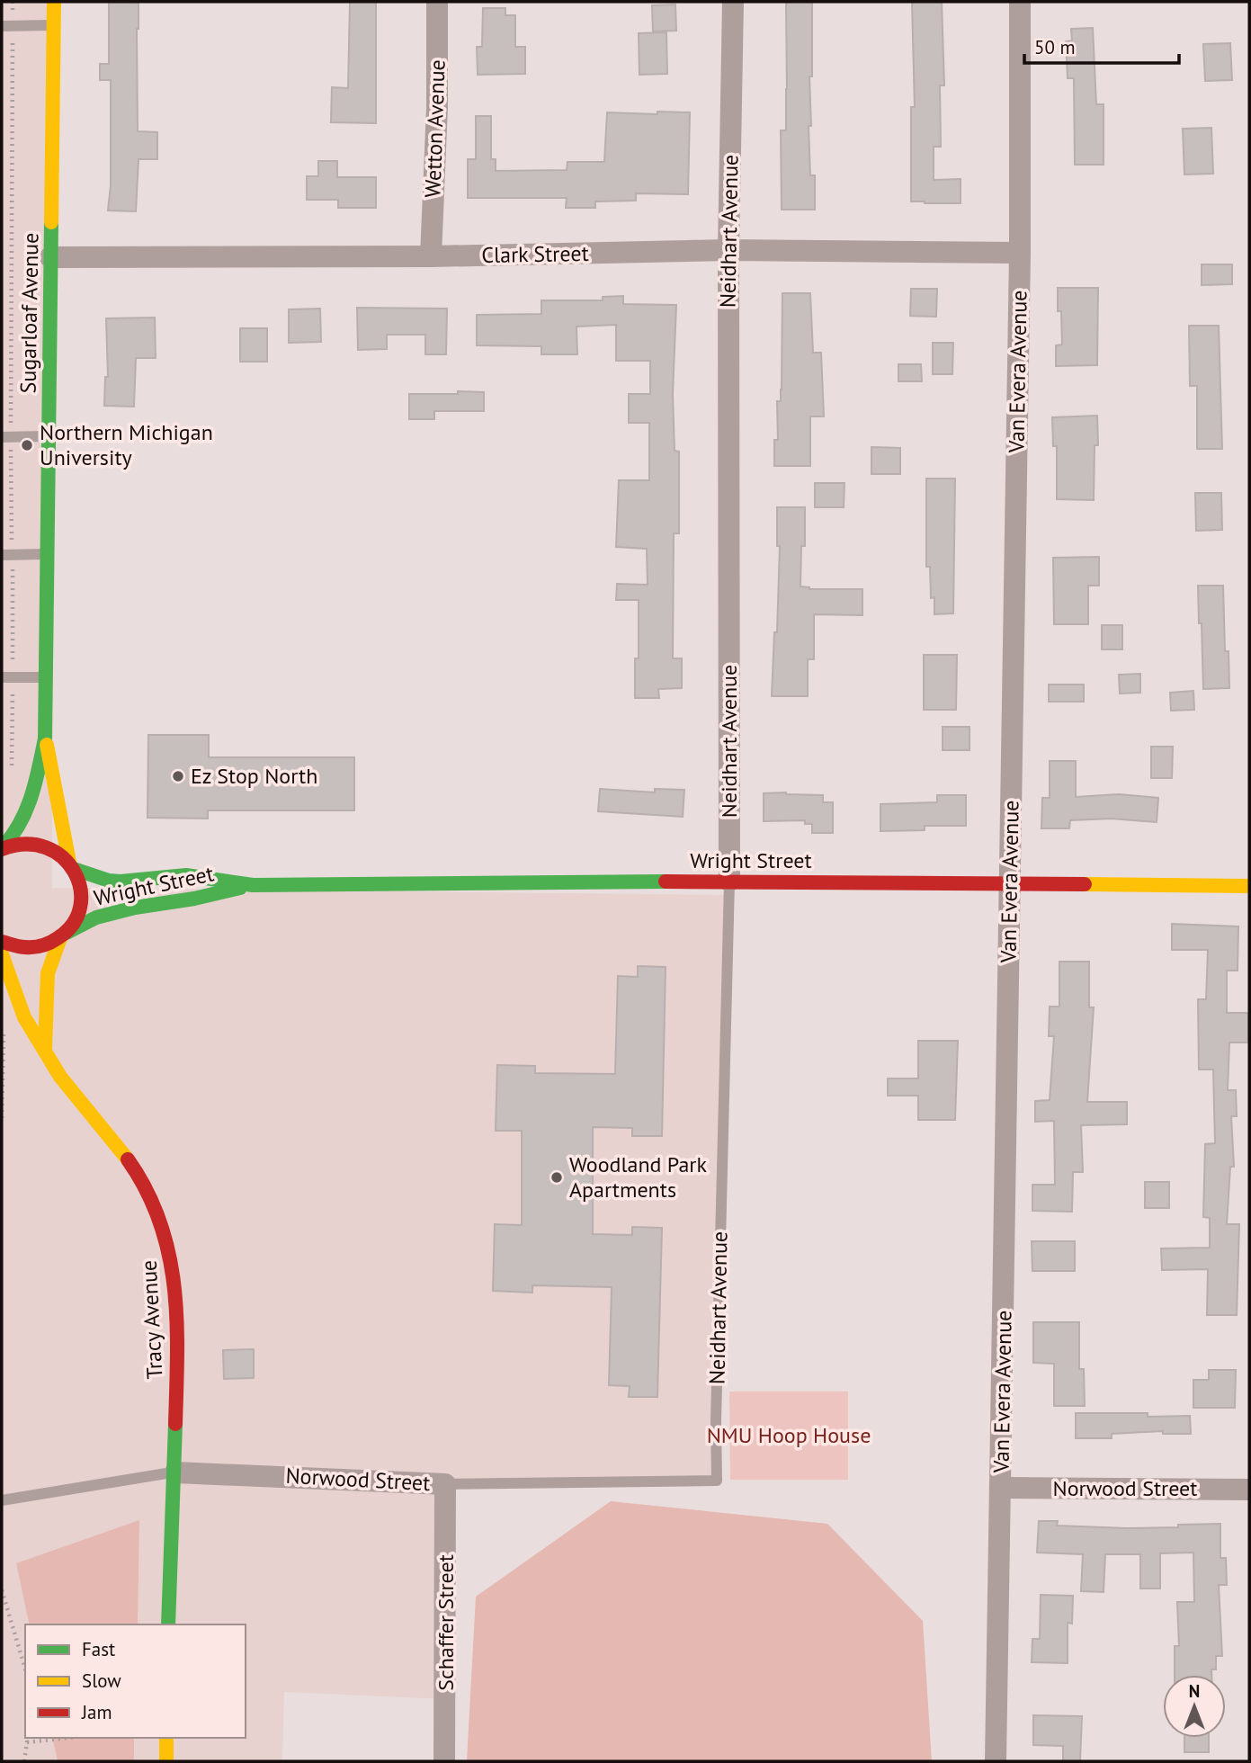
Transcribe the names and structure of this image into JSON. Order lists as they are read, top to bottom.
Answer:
{
  "streets": {
    "main road": ["Sugarloaf Avenue", "Wright Street", "Tracy Avenue"],
    "street": [
      "Wetton Avenue",
      "Neidhart Avenue",
      "Clark Street",
      "Van Evera Avenue",
      "Norwood Street",
      "Schaffer Street"
    ]
  },
  "crossings": [
    ["Wetton Avenue", "Clark Street"],
    ["Neidhart Avenue", "Clark Street"],
    ["Neidhart Avenue", "Wright Street"],
    ["Neidhart Avenue", "Norwood Street"],
    ["Clark Street", "Sugarloaf Avenue"],
    ["Clark Street", "Van Evera Avenue"],
    ["Sugarloaf Avenue", "Wright Street"],
    ["Van Evera Avenue", "Wright Street"],
    ["Van Evera Avenue", "Norwood Street"],
    ["Tracy Avenue", "Norwood Street"],
    ["Norwood Street", "Schaffer Street"]
  ],
  "parks": ["NMU Hoop House"],
  "places": ["Northern Michigan University", "Ez Stop North", "Woodland Park Apartments"],
  "legend": ["Fast", "Slow", "Jam"],
  "scale_bar": "50 m",
  "north": "top"
}
